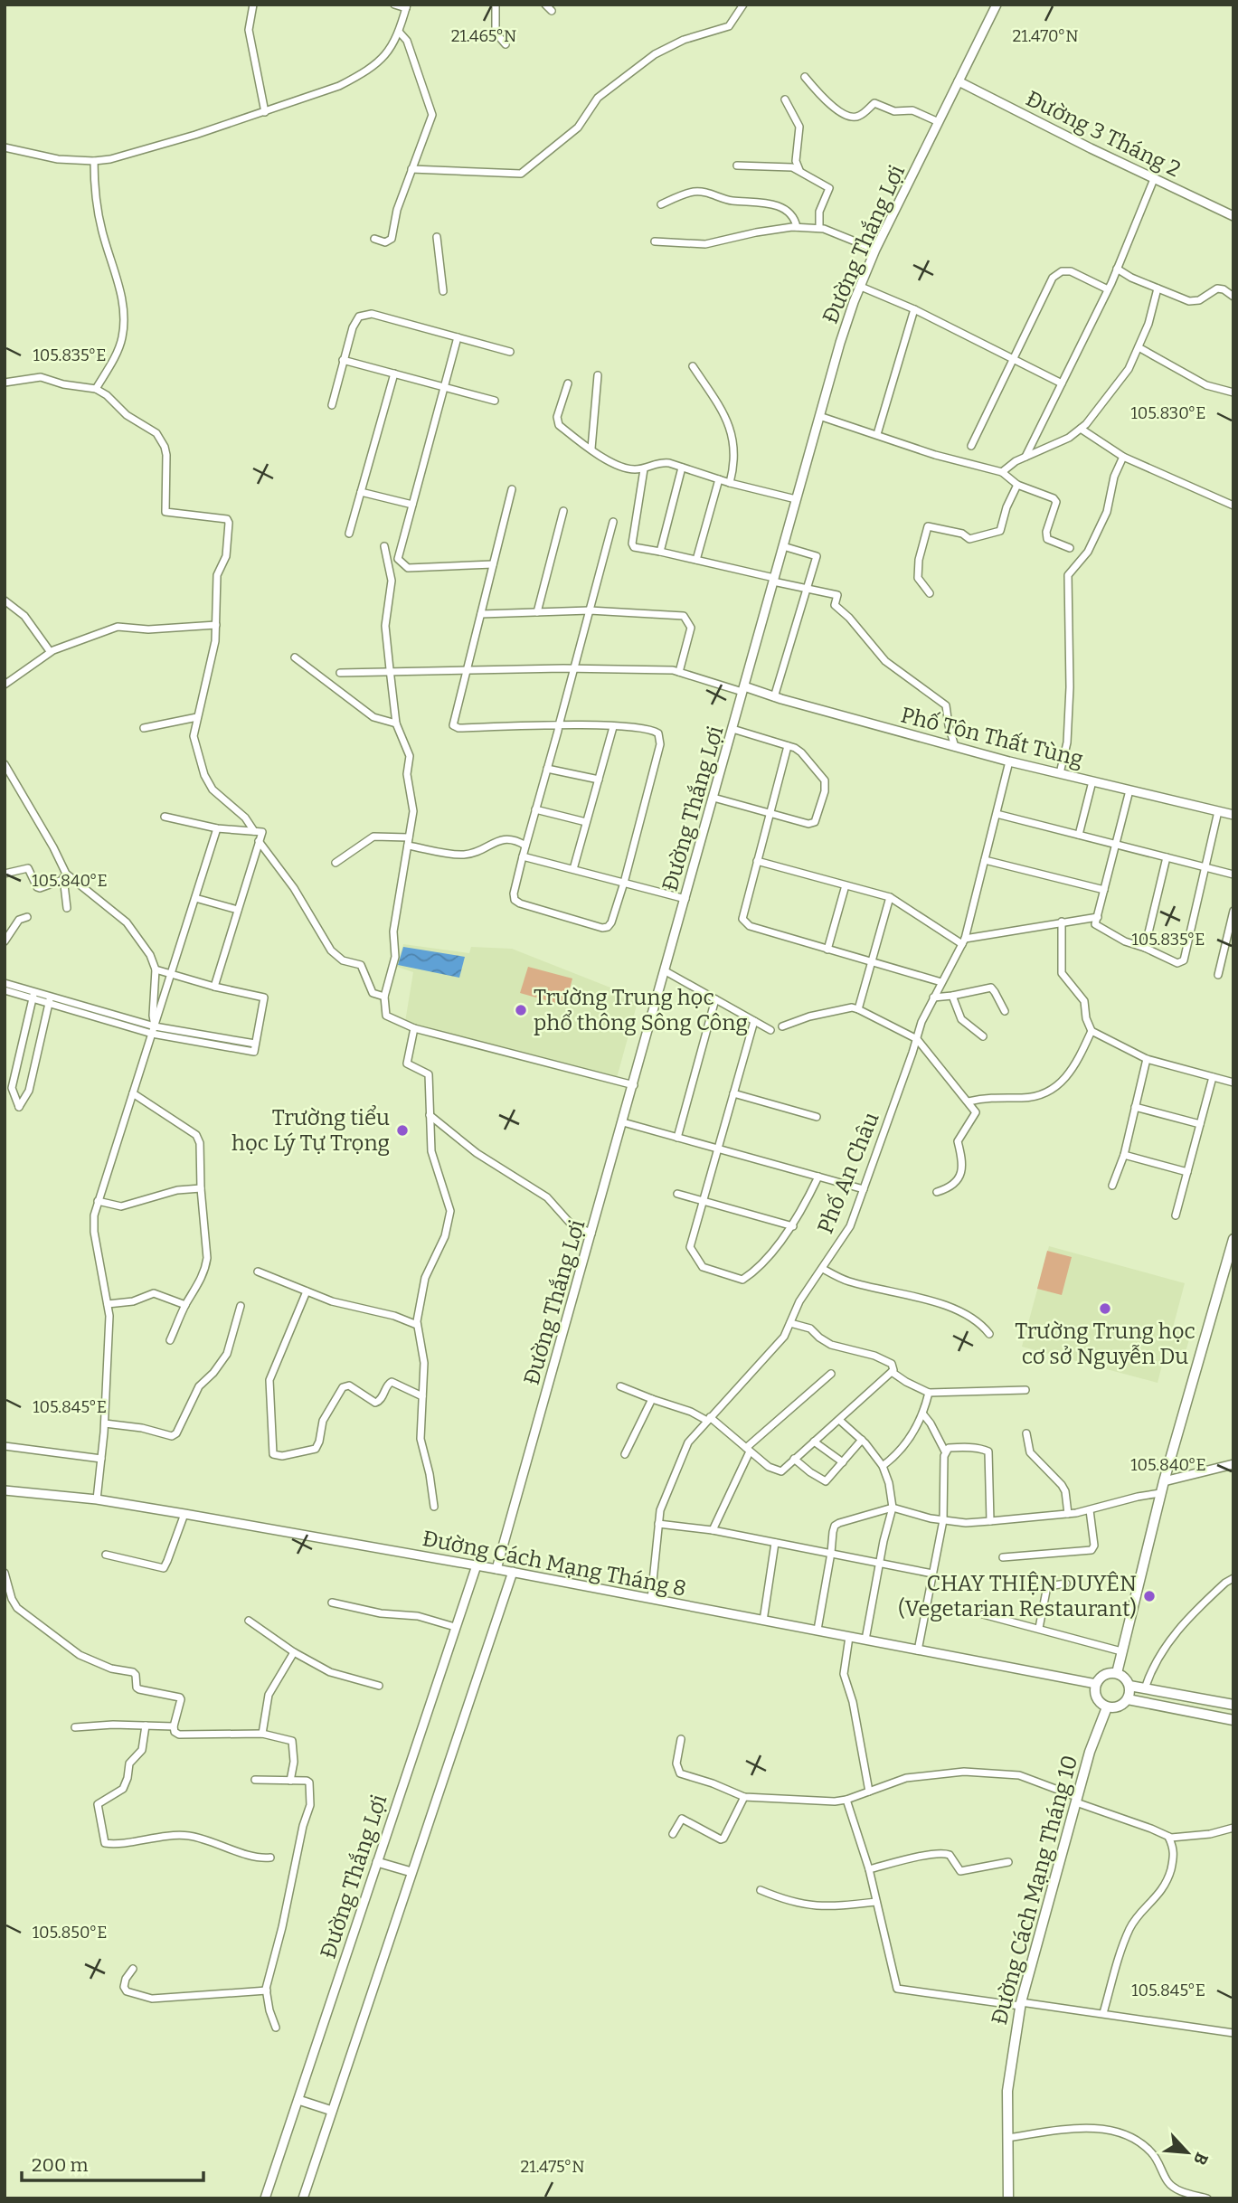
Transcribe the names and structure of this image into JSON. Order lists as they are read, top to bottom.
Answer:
{
  "streets": {
    "main road": ["Đường Cách Mạng Tháng 10"],
    "street": [
      "Đường 3 Tháng 2",
      "Đường Thắng Lợi",
      "Phố Tôn Thất Tùng",
      "Phố An Châu",
      "Đường Cách Mạng Tháng 8"
    ]
  },
  "crossings": [
    ["Đường 3 Tháng 2", "Đường Thắng Lợi"],
    ["Đường Thắng Lợi", "Phố Tôn Thất Tùng"],
    ["Đường Thắng Lợi", "Đường Cách Mạng Tháng 8"],
    ["Phố Tôn Thất Tùng", "Phố An Châu"],
    ["Phố An Châu", "Đường Cách Mạng Tháng 8"],
    ["Đường Cách Mạng Tháng 8", "Đường Cách Mạng Tháng 10"]
  ],
  "places": [
    "Trường Trung học phổ thông Sông Công",
    "Trường tiểu học Lý Tự Trọng",
    "Trường Trung học cơ sở Nguyễn Du",
    "CHAY THIỆN DUYÊN (Vegetarian Restaurant)"
  ],
  "scale_bar": "200 m",
  "north": "bottom right",
  "coordinates": [
    "21.465°N",
    "21.470°N",
    "105.835°E",
    "105.830°E",
    "105.840°E",
    "105.845°E",
    "105.850°E",
    "21.475°N"
  ]
}
